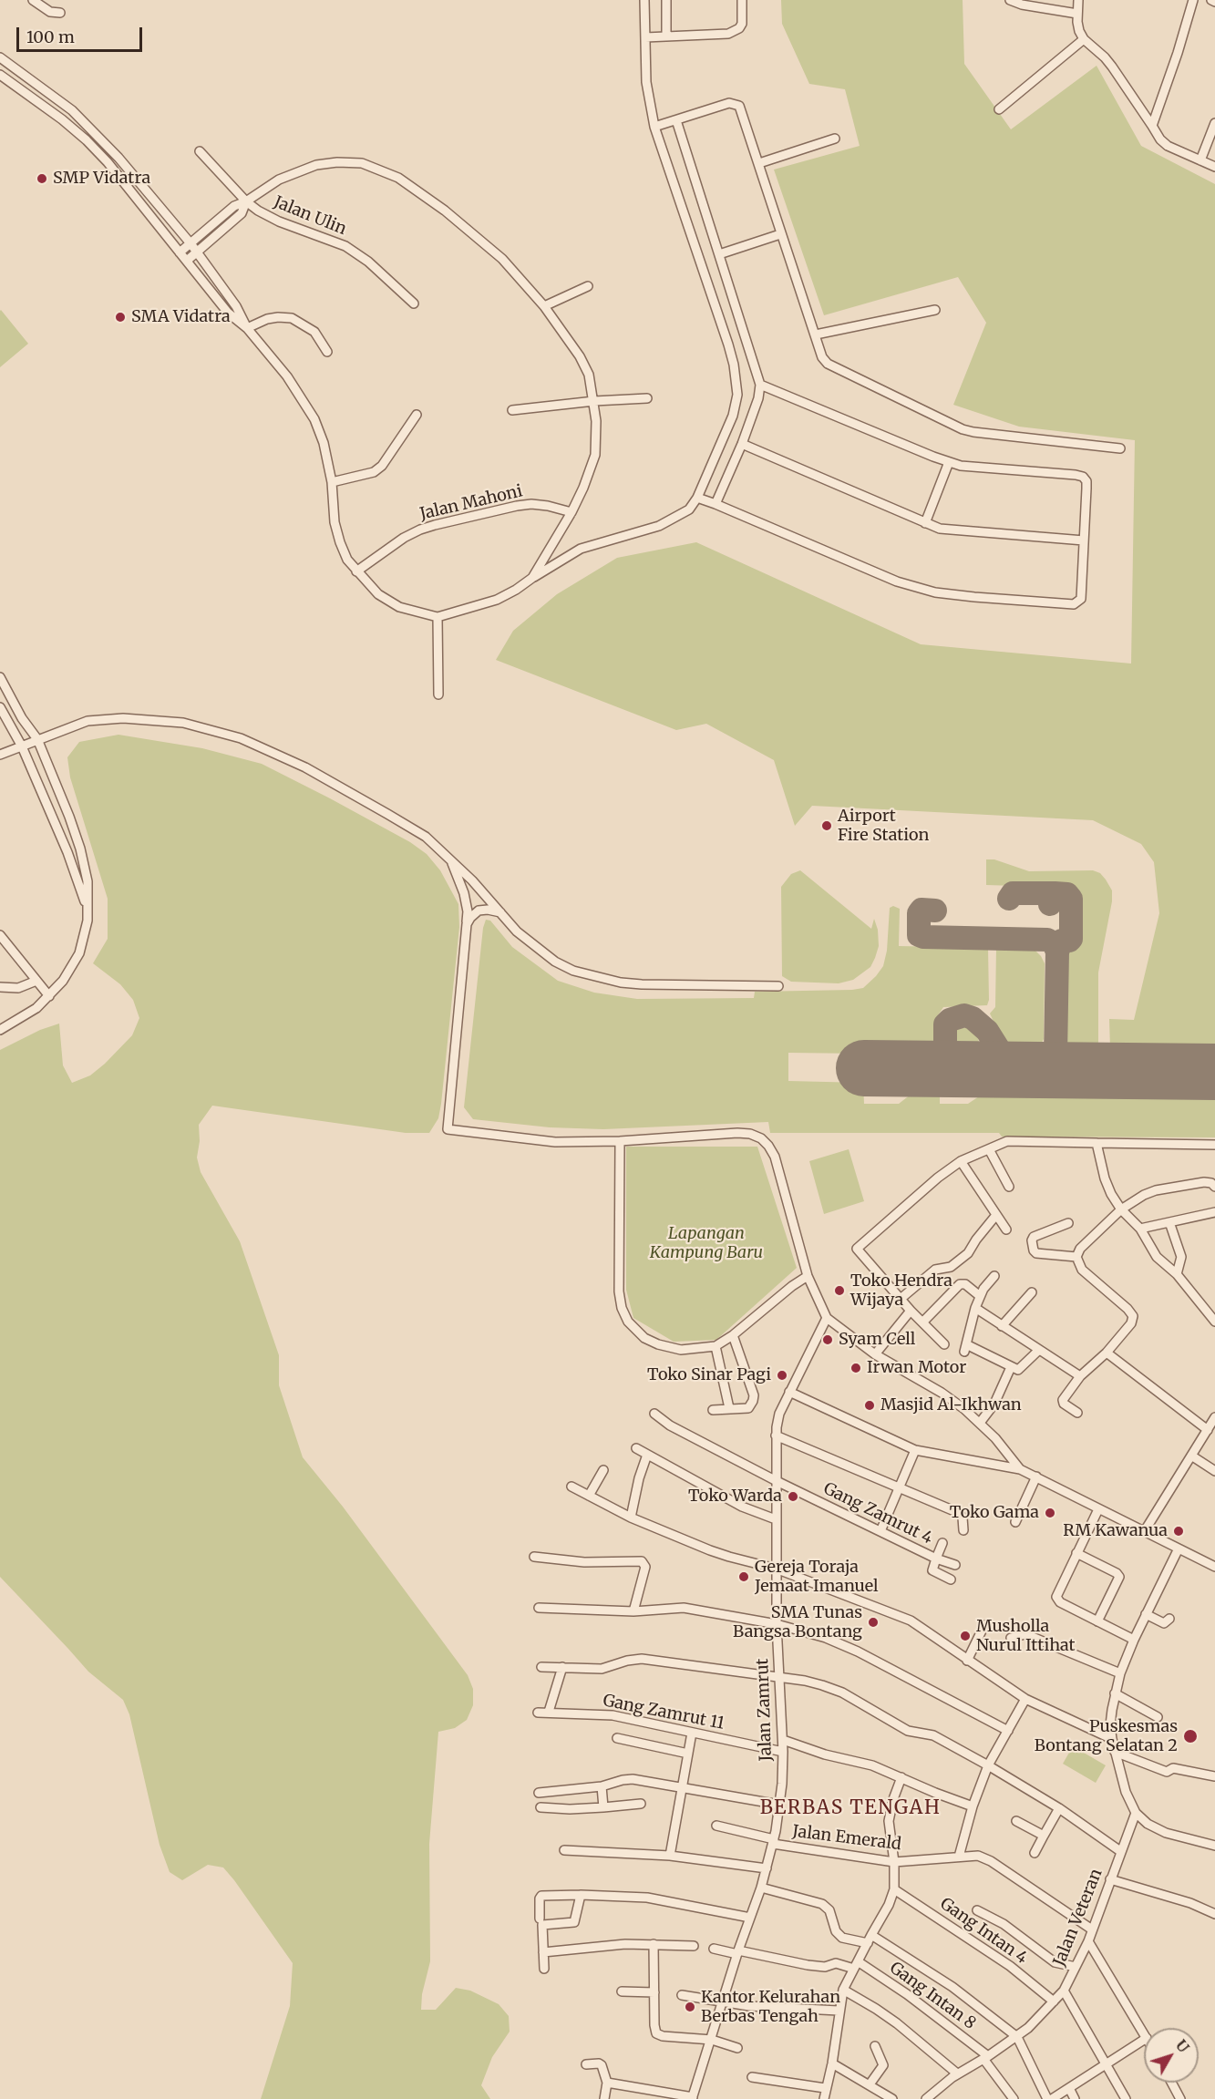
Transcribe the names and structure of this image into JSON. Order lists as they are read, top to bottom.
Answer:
{
  "streets": {
    "street": [
      "Jalan Ulin",
      "Jalan Mahoni",
      "Gang Zamrut 4",
      "Jalan Zamrut",
      "Gang Zamrut 11",
      "Jalan Emerald",
      "Jalan Veteran",
      "Gang Intan 4",
      "Gang Intan 8"
    ]
  },
  "crossings": [
    ["Gang Zamrut 4", "Jalan Zamrut"],
    ["Jalan Zamrut", "Gang Zamrut 11"],
    ["Jalan Zamrut", "Jalan Emerald"],
    ["Jalan Emerald", "Jalan Veteran"],
    ["Jalan Veteran", "Gang Intan 4"],
    ["Jalan Veteran", "Gang Intan 8"]
  ],
  "districts": ["BERBAS TENGAH"],
  "parks": ["Lapangan Kampung Baru"],
  "places": [
    "SMP Vidatra",
    "SMA Vidatra",
    "Airport Fire Station",
    "Toko Hendra Wijaya",
    "Syam Cell",
    "Irwan Motor",
    "Toko Sinar Pagi",
    "Masjid Al-Ikhwan",
    "Toko Warda",
    "Toko Gama",
    "RM Kawanua",
    "Gereja Toraja Jemaat Imanuel",
    "SMA Tunas Bangsa Bontang",
    "Musholla Nurul Ittihat",
    "Puskesmas Bontang Selatan 2",
    "Kantor Kelurahan Berbas Tengah"
  ],
  "scale_bar": "100 m",
  "north": "top right"
}
